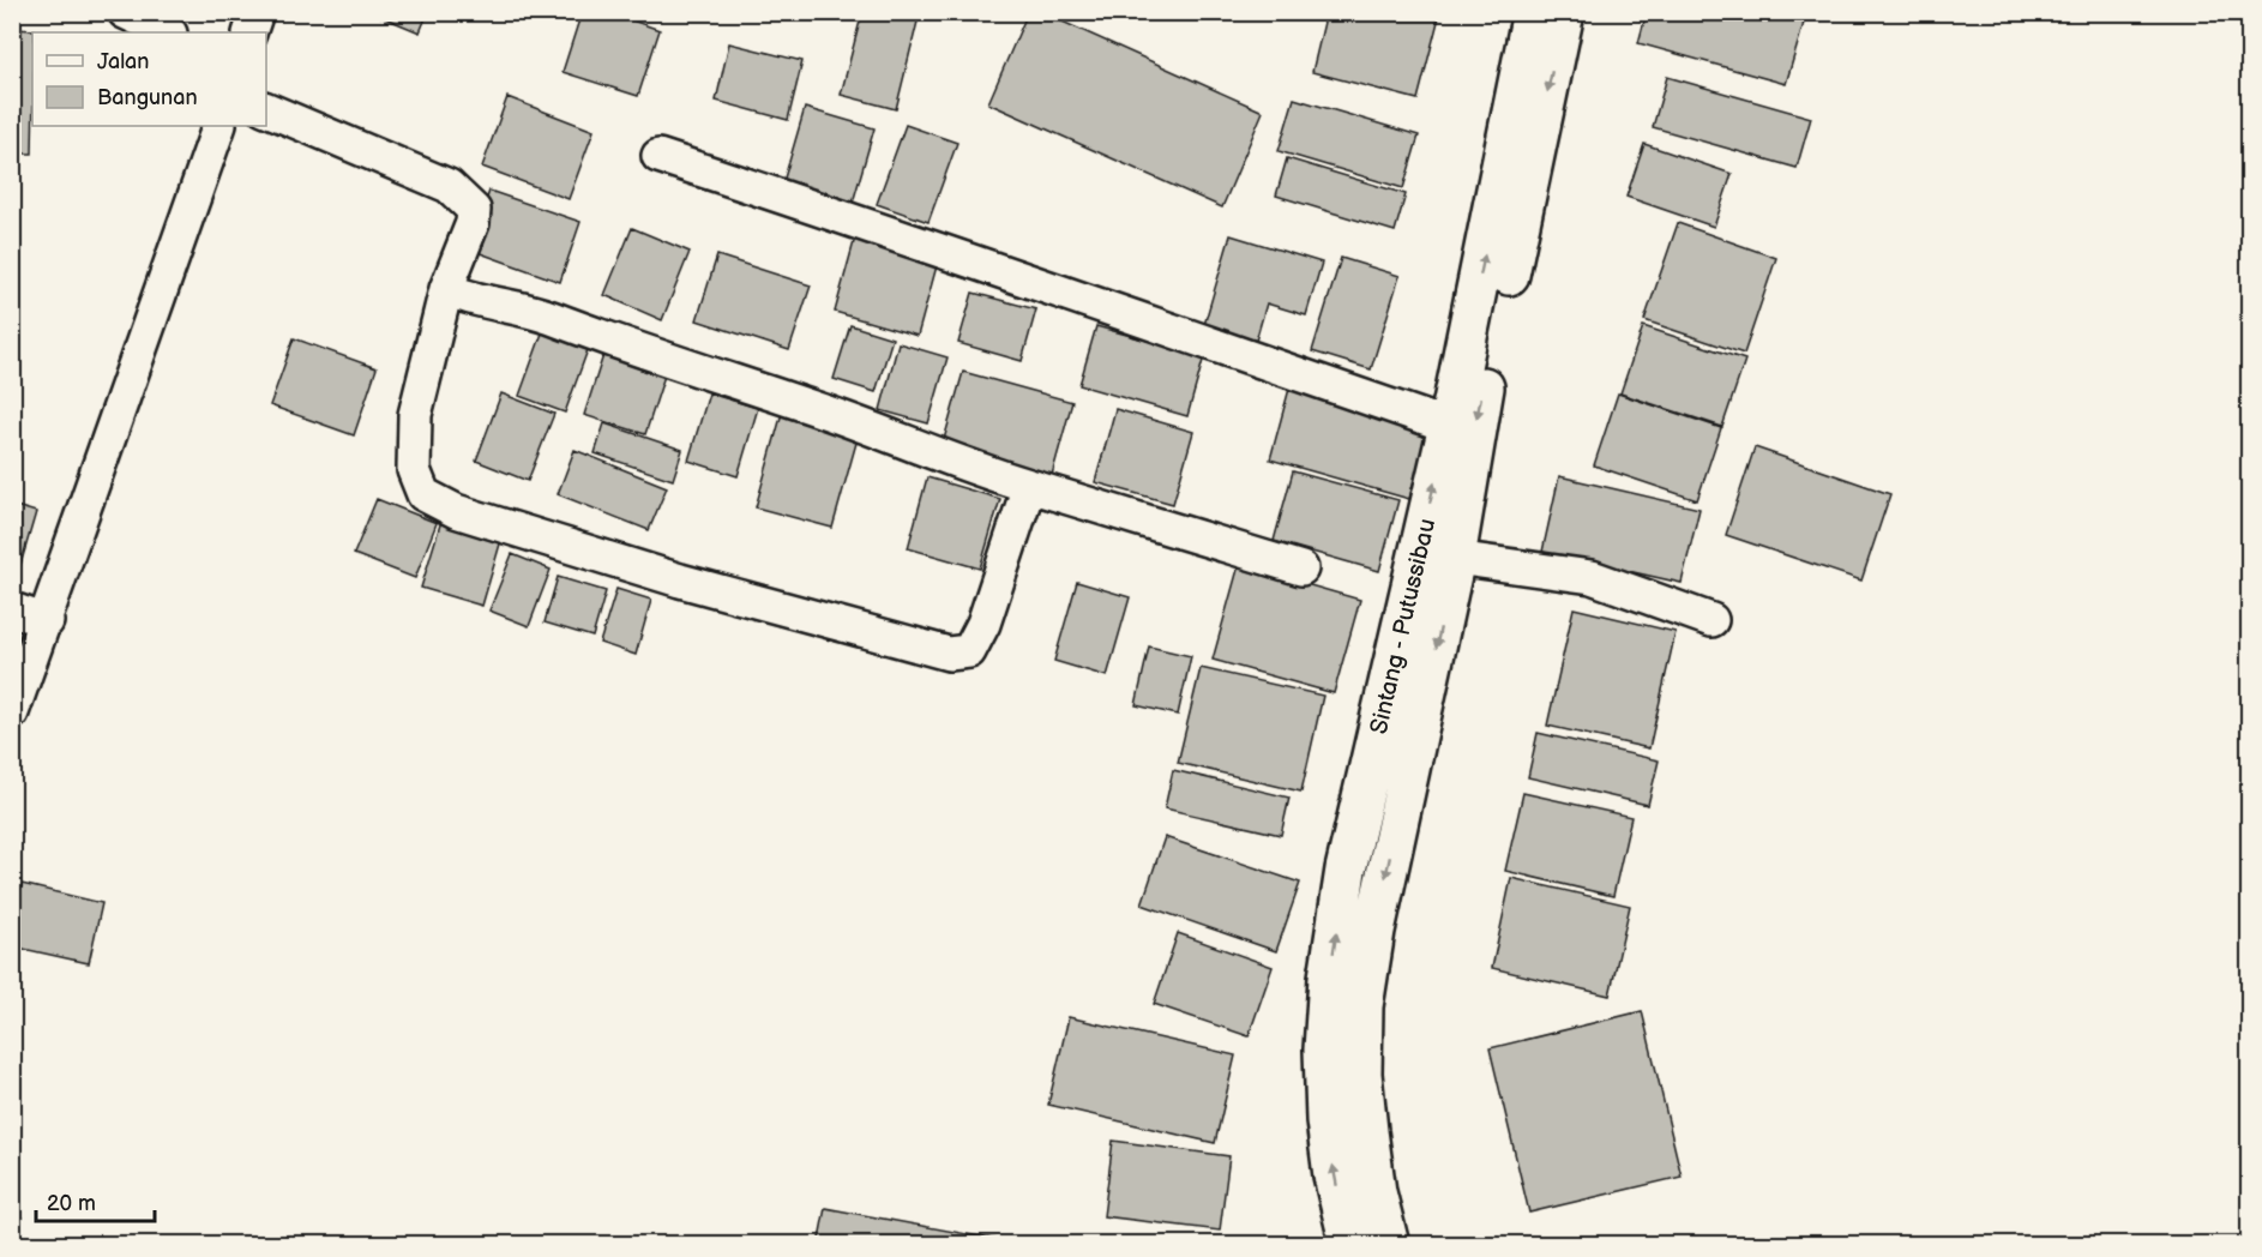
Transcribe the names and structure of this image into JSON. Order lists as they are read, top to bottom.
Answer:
{
  "streets": {
    "highway": ["Sintang - Putussibau"]
  },
  "legend": ["Jalan", "Bangunan"],
  "scale_bar": "20 m"
}
